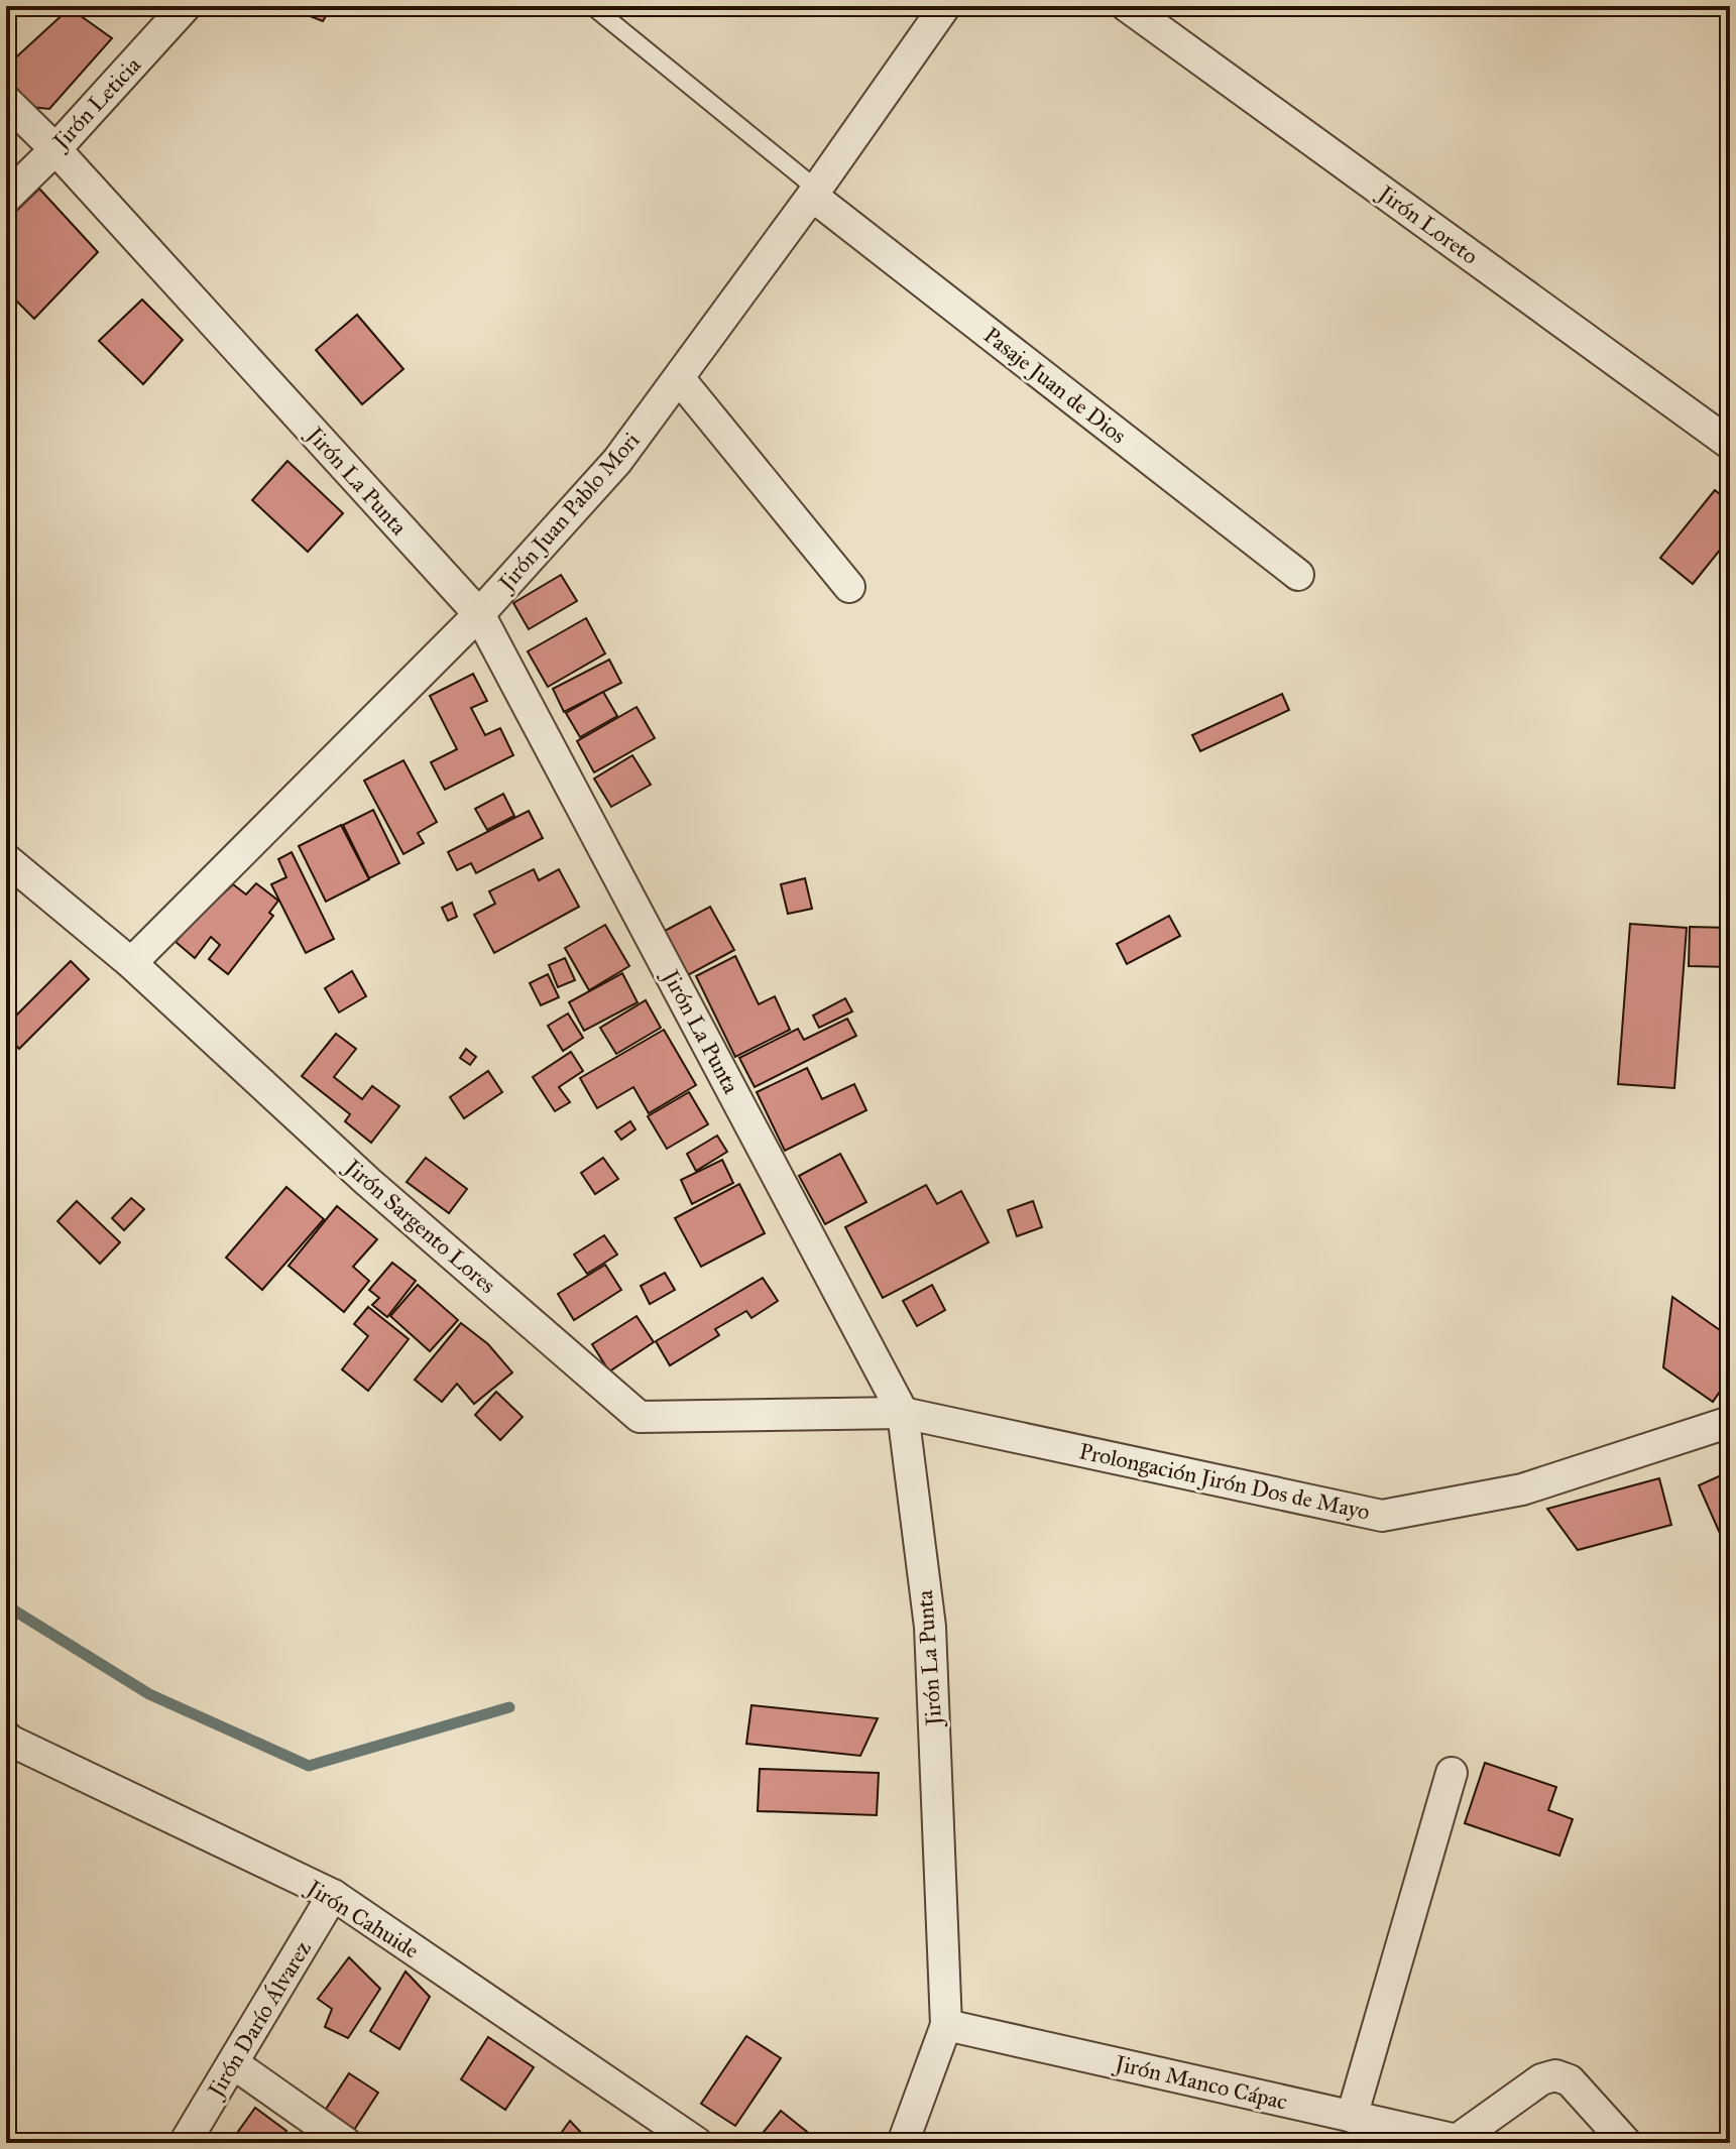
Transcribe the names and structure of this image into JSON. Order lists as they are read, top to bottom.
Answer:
{
  "streets": {
    "street": [
      "Jirón Leticia",
      "Jirón Loreto",
      "Pasaje Juan de Dios",
      "Jirón La Punta",
      "Jirón Juan Pablo Mori",
      "Jirón Sargento Lores",
      "Prolongación Jirón Dos de Mayo",
      "Jirón Cahuide",
      "Jirón Darío Álvarez",
      "Jirón Manco Cápac"
    ]
  },
  "crossings": [
    ["Jirón Leticia", "Jirón La Punta"],
    ["Pasaje Juan de Dios", "Jirón Juan Pablo Mori"],
    ["Jirón La Punta", "Jirón Juan Pablo Mori"],
    ["Jirón La Punta", "Jirón Sargento Lores"],
    ["Jirón La Punta", "Prolongación Jirón Dos de Mayo"],
    ["Jirón La Punta", "Jirón Manco Cápac"],
    ["Jirón Juan Pablo Mori", "Jirón Sargento Lores"],
    ["Jirón Sargento Lores", "Prolongación Jirón Dos de Mayo"],
    ["Jirón Cahuide", "Jirón Darío Álvarez"]
  ]
}
